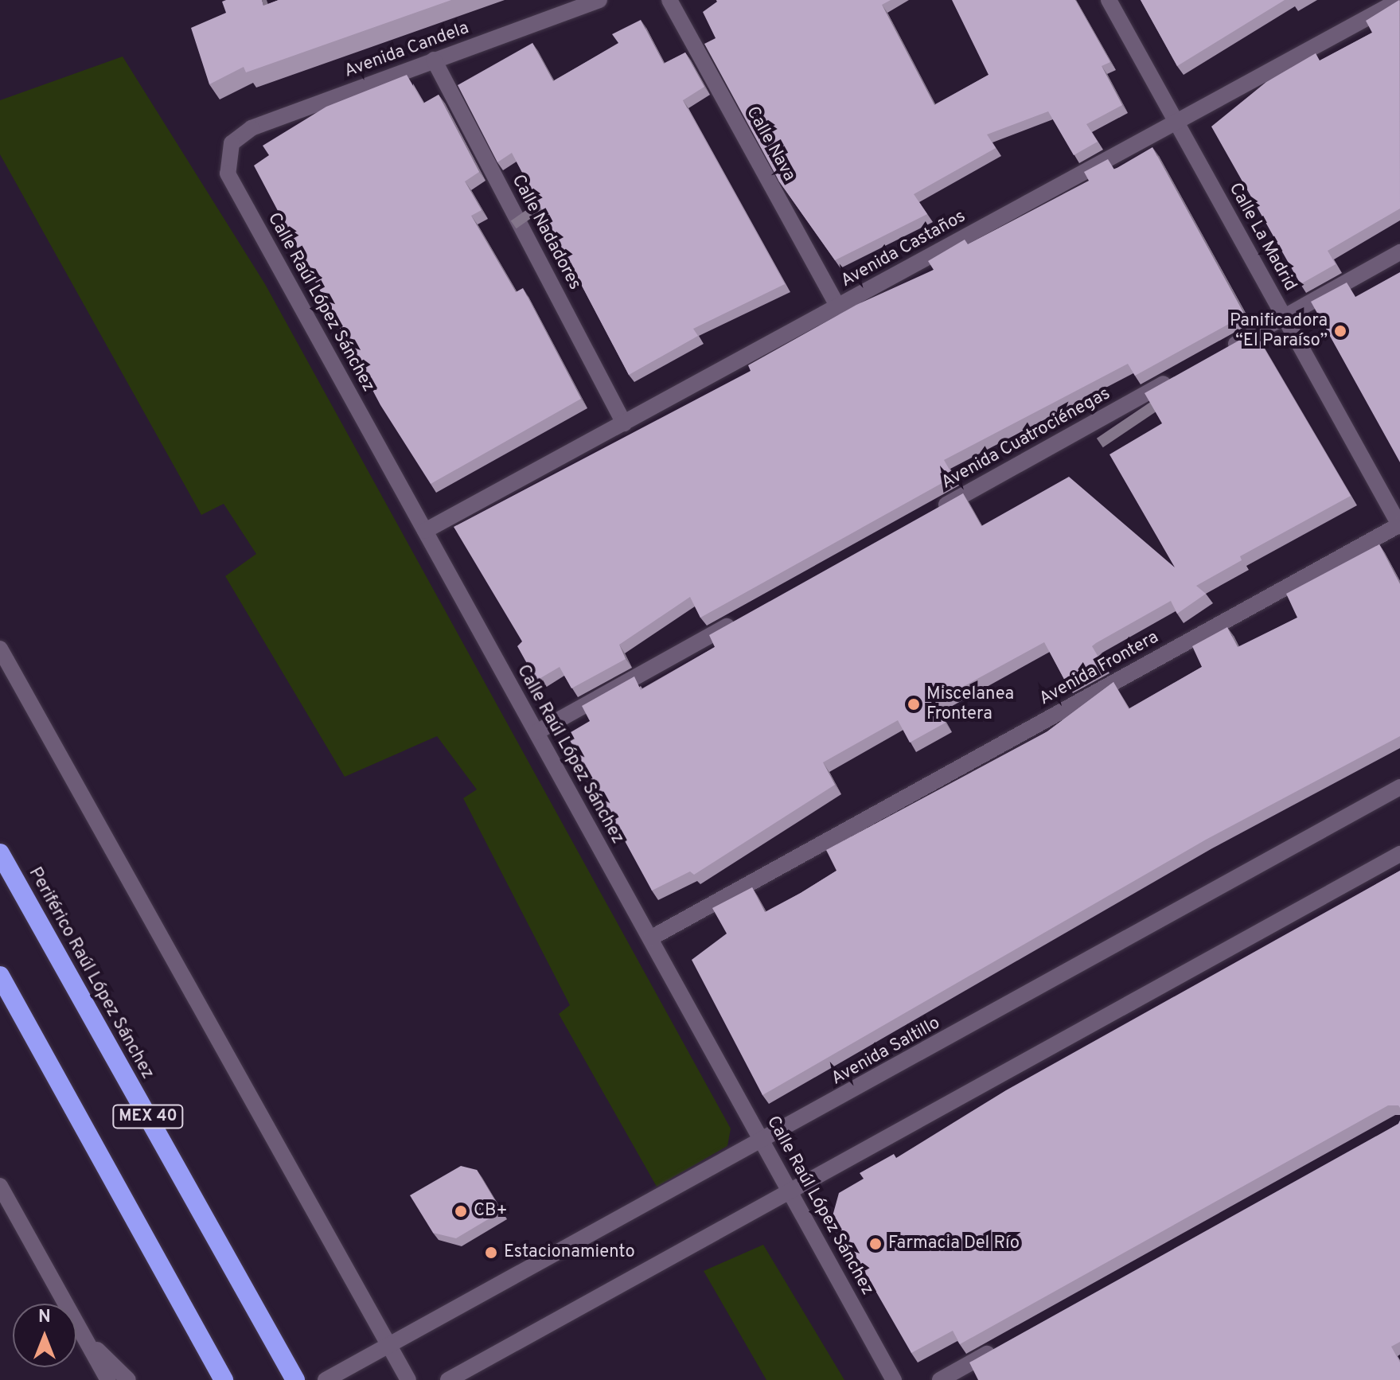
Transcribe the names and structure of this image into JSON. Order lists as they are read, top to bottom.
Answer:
{
  "streets": {
    "highway": ["Periférico Raúl López Sánchez", "MEX 40"],
    "street": [
      "Avenida Candela",
      "Calle Nava",
      "Calle Nadadores",
      "Calle La Madrid",
      "Avenida Castaños",
      "Calle Raúl López Sánchez",
      "Avenida Cuatrociénegas",
      "Avenida Frontera",
      "Avenida Saltillo"
    ]
  },
  "crossings": [
    ["Avenida Candela", "Calle Nadadores"],
    ["Avenida Candela", "Calle Raúl López Sánchez"],
    ["Calle Nava", "Avenida Castaños"],
    ["Calle Nadadores", "Avenida Castaños"],
    ["Calle La Madrid", "Avenida Castaños"],
    ["Calle La Madrid", "Avenida Frontera"],
    ["Avenida Castaños", "Calle Raúl López Sánchez"],
    ["Calle Raúl López Sánchez", "Avenida Frontera"],
    ["Calle Raúl López Sánchez", "Avenida Saltillo"]
  ],
  "places": [
    "Panificadora “El Paraíso”",
    "Miscelanea Frontera",
    "CB+",
    "Farmacia Del Río",
    "Estacionamiento"
  ],
  "north": "top"
}
